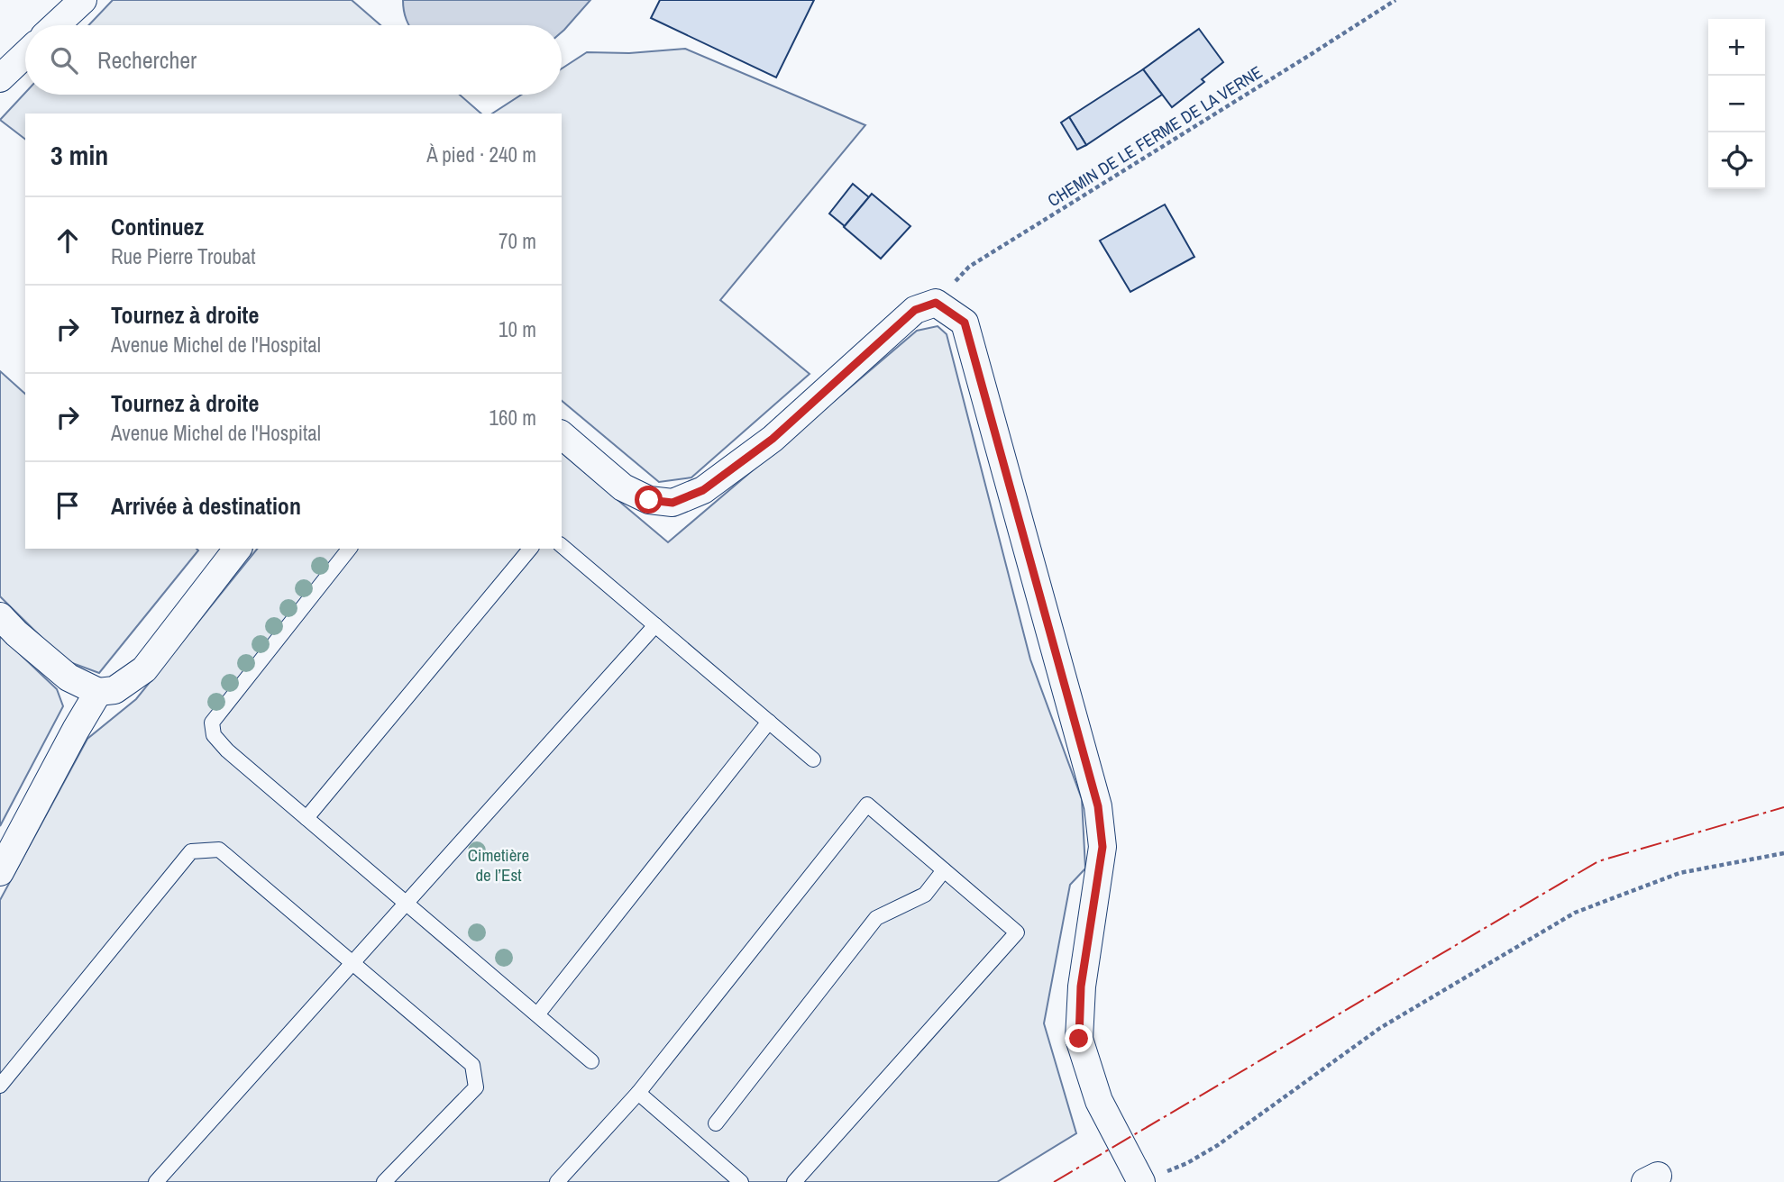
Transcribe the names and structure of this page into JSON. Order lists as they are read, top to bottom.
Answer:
{
  "streets": {
    "path": ["CHEMIN DE LE FERME DE LA VERNE"]
  },
  "parks": ["Cimetière de l’Est"],
  "page": {
    "map_buttons": ["+", "−"],
    "search": "Rechercher",
    "heading": ["3 min", "À pied · 240 m"],
    "list": [
      ["Continuez", "Rue Pierre Troubat", "70 m"],
      ["Tournez à droite", "Avenue Michel de l'Hospital", "10 m"],
      ["Tournez à droite", "Avenue Michel de l'Hospital", "160 m"],
      "Arrivée à destination"
    ]
  }
}
